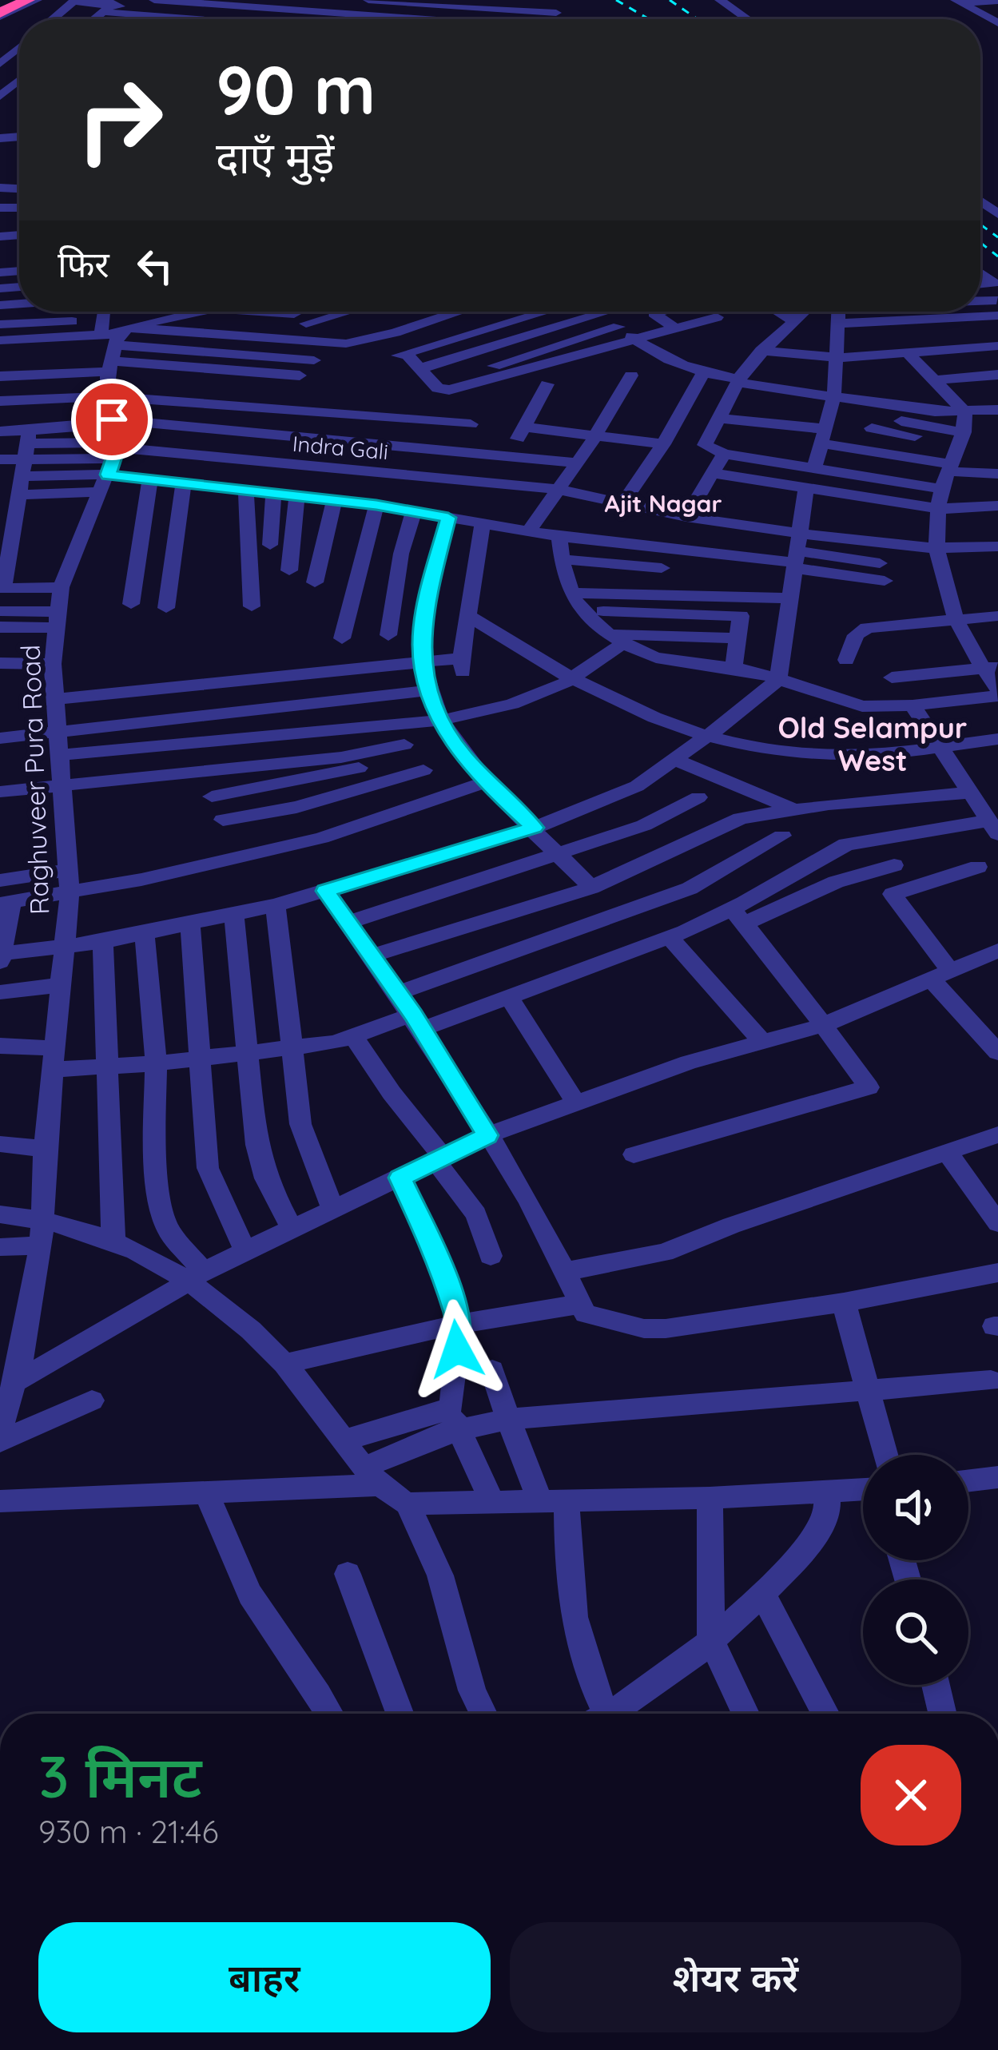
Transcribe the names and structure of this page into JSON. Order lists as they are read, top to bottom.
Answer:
{
  "streets": {
    "street": ["Indra Gali", "Raghuveer Pura Road"]
  },
  "crossings": [
    ["Indra Gali", "Raghuveer Pura Road"]
  ],
  "districts": ["Ajit Nagar", "Old Selampur West"],
  "page": {
    "turn": ["90 m", "दाएँ मुड़ें"],
    "then": "फिर",
    "heading": ["3 मिनट", "930 m · 21:46"],
    "buttons": ["बाहर", "शेयर करें"]
  }
}
